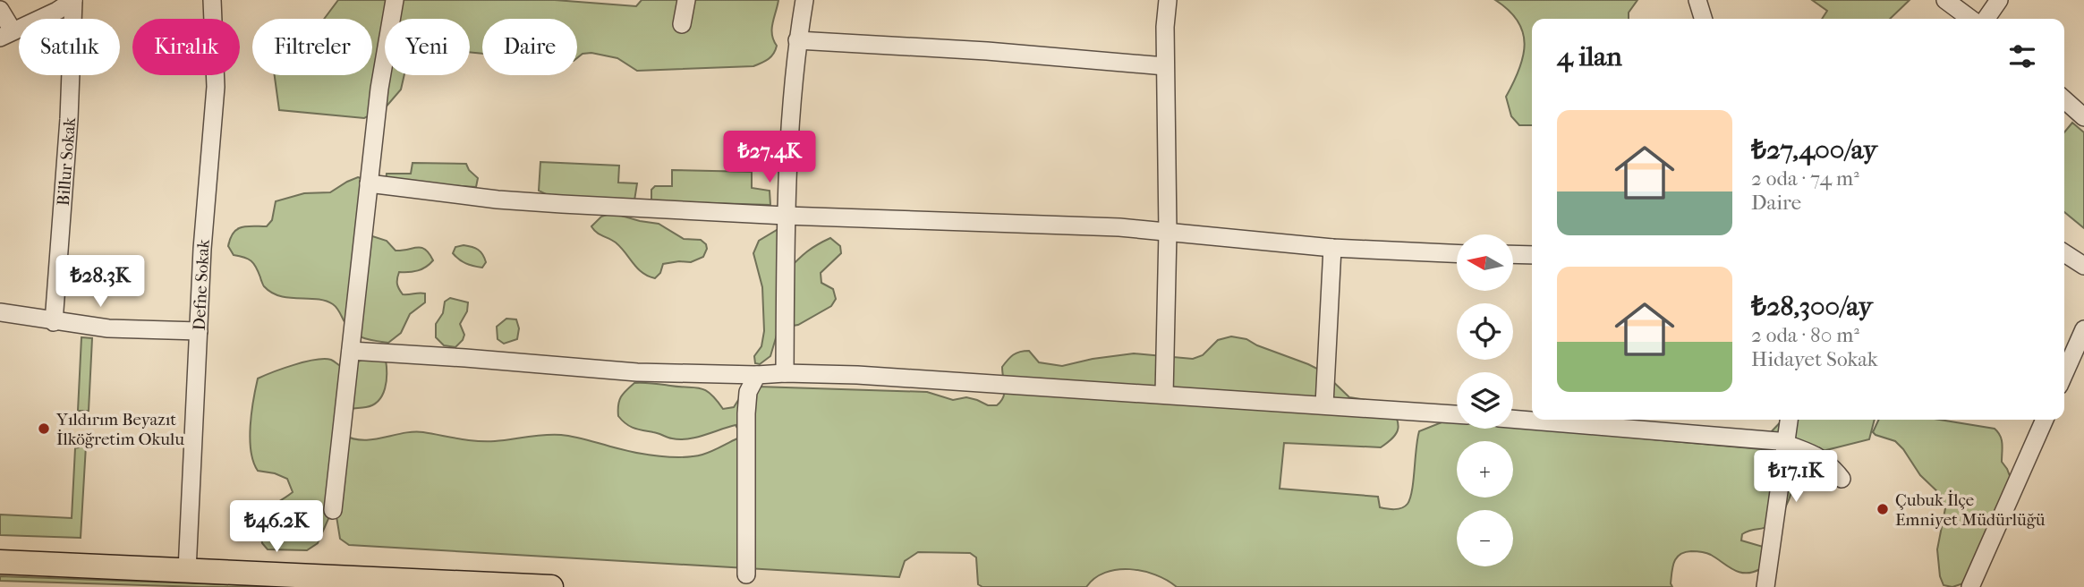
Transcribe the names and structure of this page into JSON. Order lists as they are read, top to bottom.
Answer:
{
  "streets": {
    "street": ["Billur Sokak", "Defne Sokak"]
  },
  "places": ["Yıldırım Beyazıt İlköğretim Okulu", "Çubuk İlçe Emniyet Müdürlüğü"],
  "north": "left",
  "page": {
    "chip": [
      "Satılık",
      "Kiralık",
      "Filtreler",
      "Yeni",
      "Daire"
    ],
    "heading": "4 ilan",
    "list": [
      {
        "name": "₺27,400/ay",
        "note": "2 oda · 74 m² · Daire"
      },
      {
        "name": "₺28,300/ay",
        "note": "2 oda · 80 m² · Hidayet Sokak"
      }
    ],
    "price": [
      "₺27.4K",
      "₺28.3K",
      "₺17.1K",
      "₺46.2K"
    ],
    "map_buttons": ["+", "−"]
  }
}
